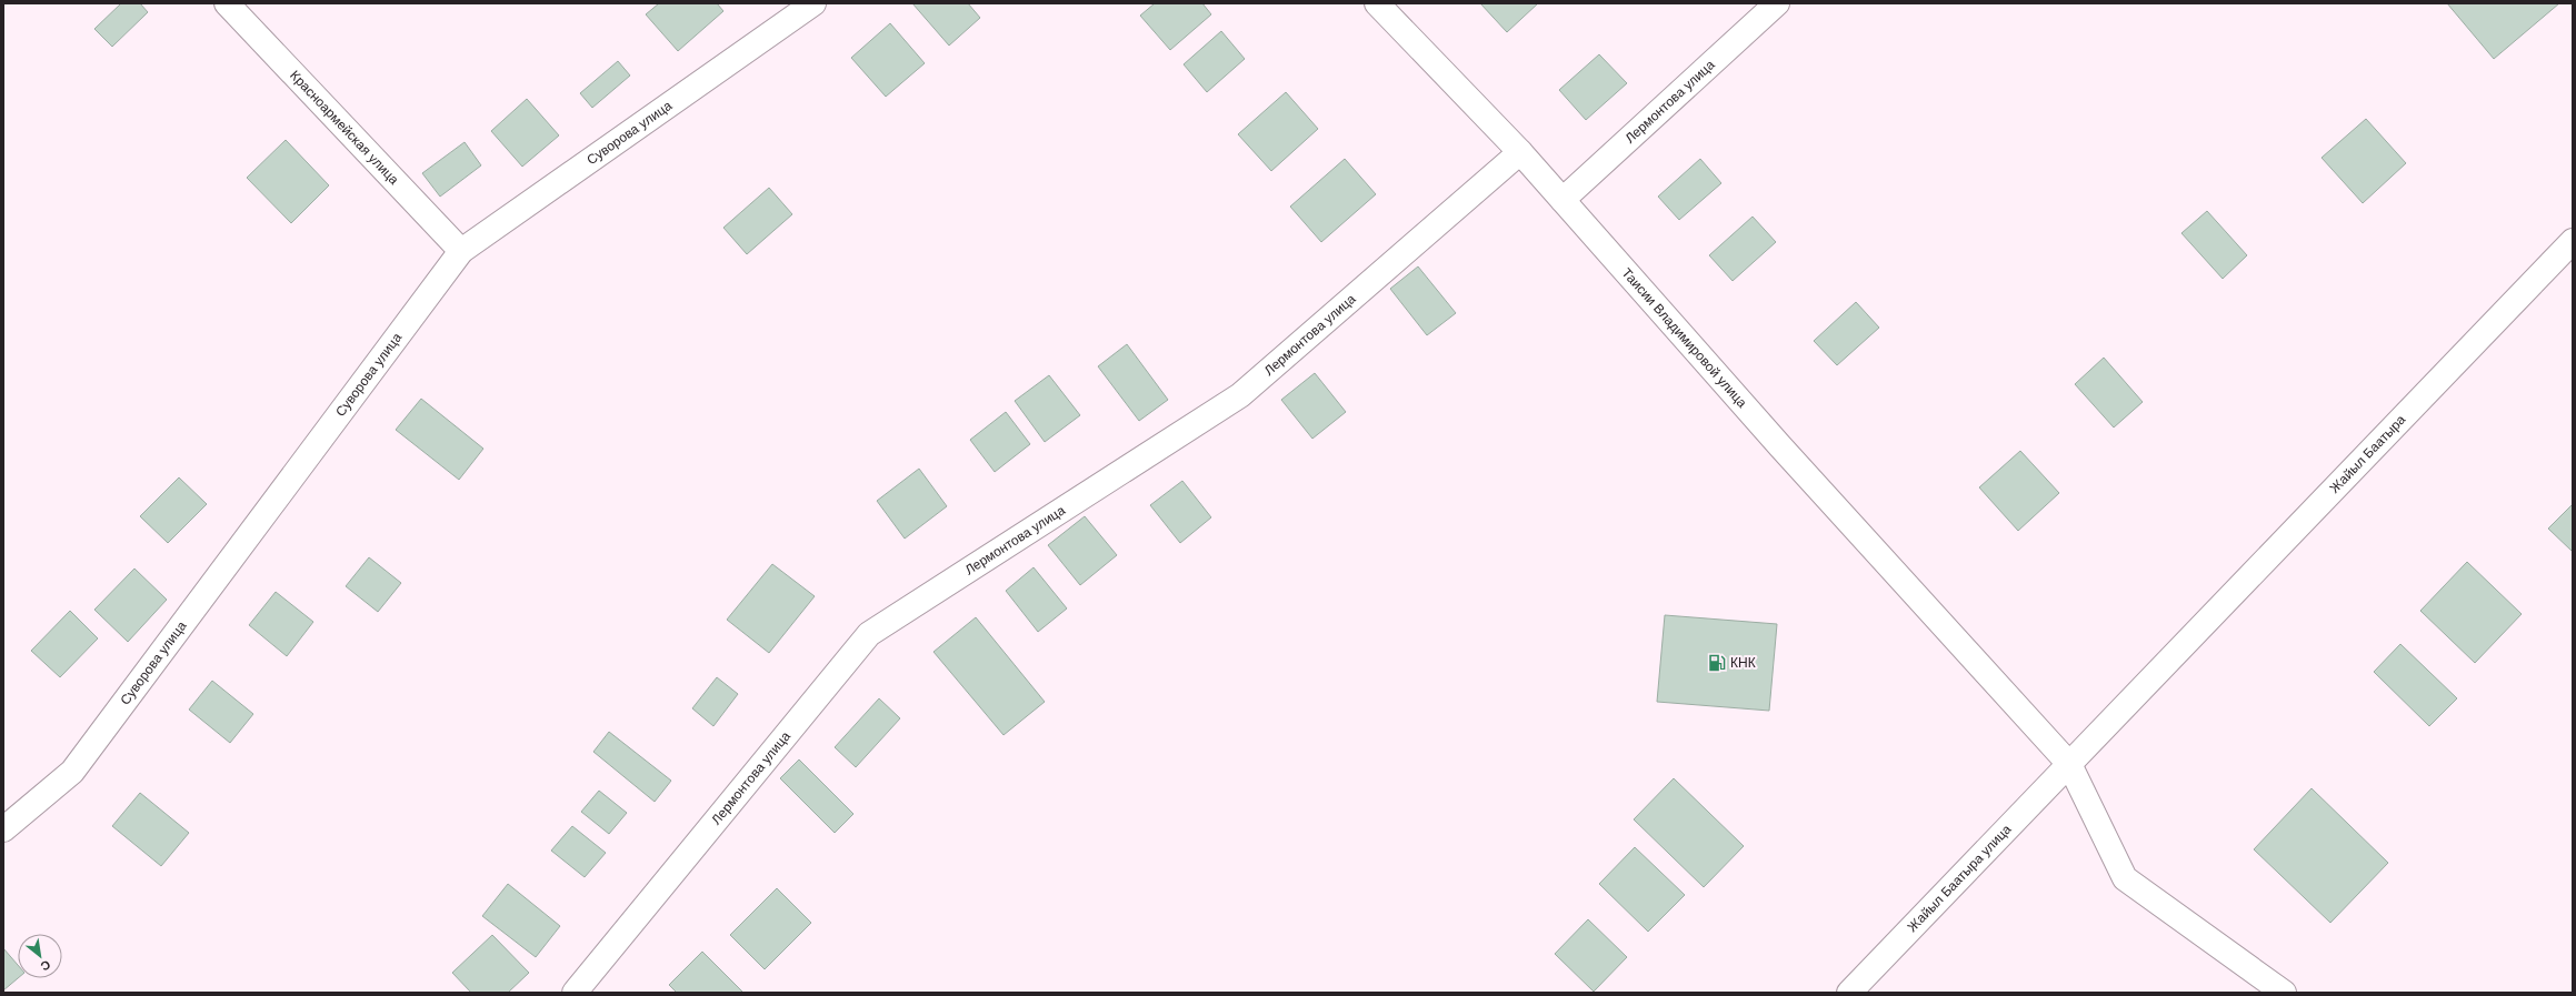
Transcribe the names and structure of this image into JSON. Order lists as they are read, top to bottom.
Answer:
{
  "streets": {
    "main road": [
      "Лермонтова улица",
      "Красноармейская улица",
      "Суворова улица",
      "Таисии Владимировой улица",
      "Жайыл Баатыра",
      "Жайыл Баатыра улица"
    ]
  },
  "crossings": [
    ["Лермонтова улица", "Таисии Владимировой улица"],
    ["Красноармейская улица", "Суворова улица"],
    ["Таисии Владимировой улица", "Жайыл Баатыра"],
    ["Таисии Владимировой улица", "Жайыл Баатыра улица"],
    ["Жайыл Баатыра", "Жайыл Баатыра улица"]
  ],
  "places": {
    "fuel station": ["КНК"]
  },
  "north": "bottom right"
}
